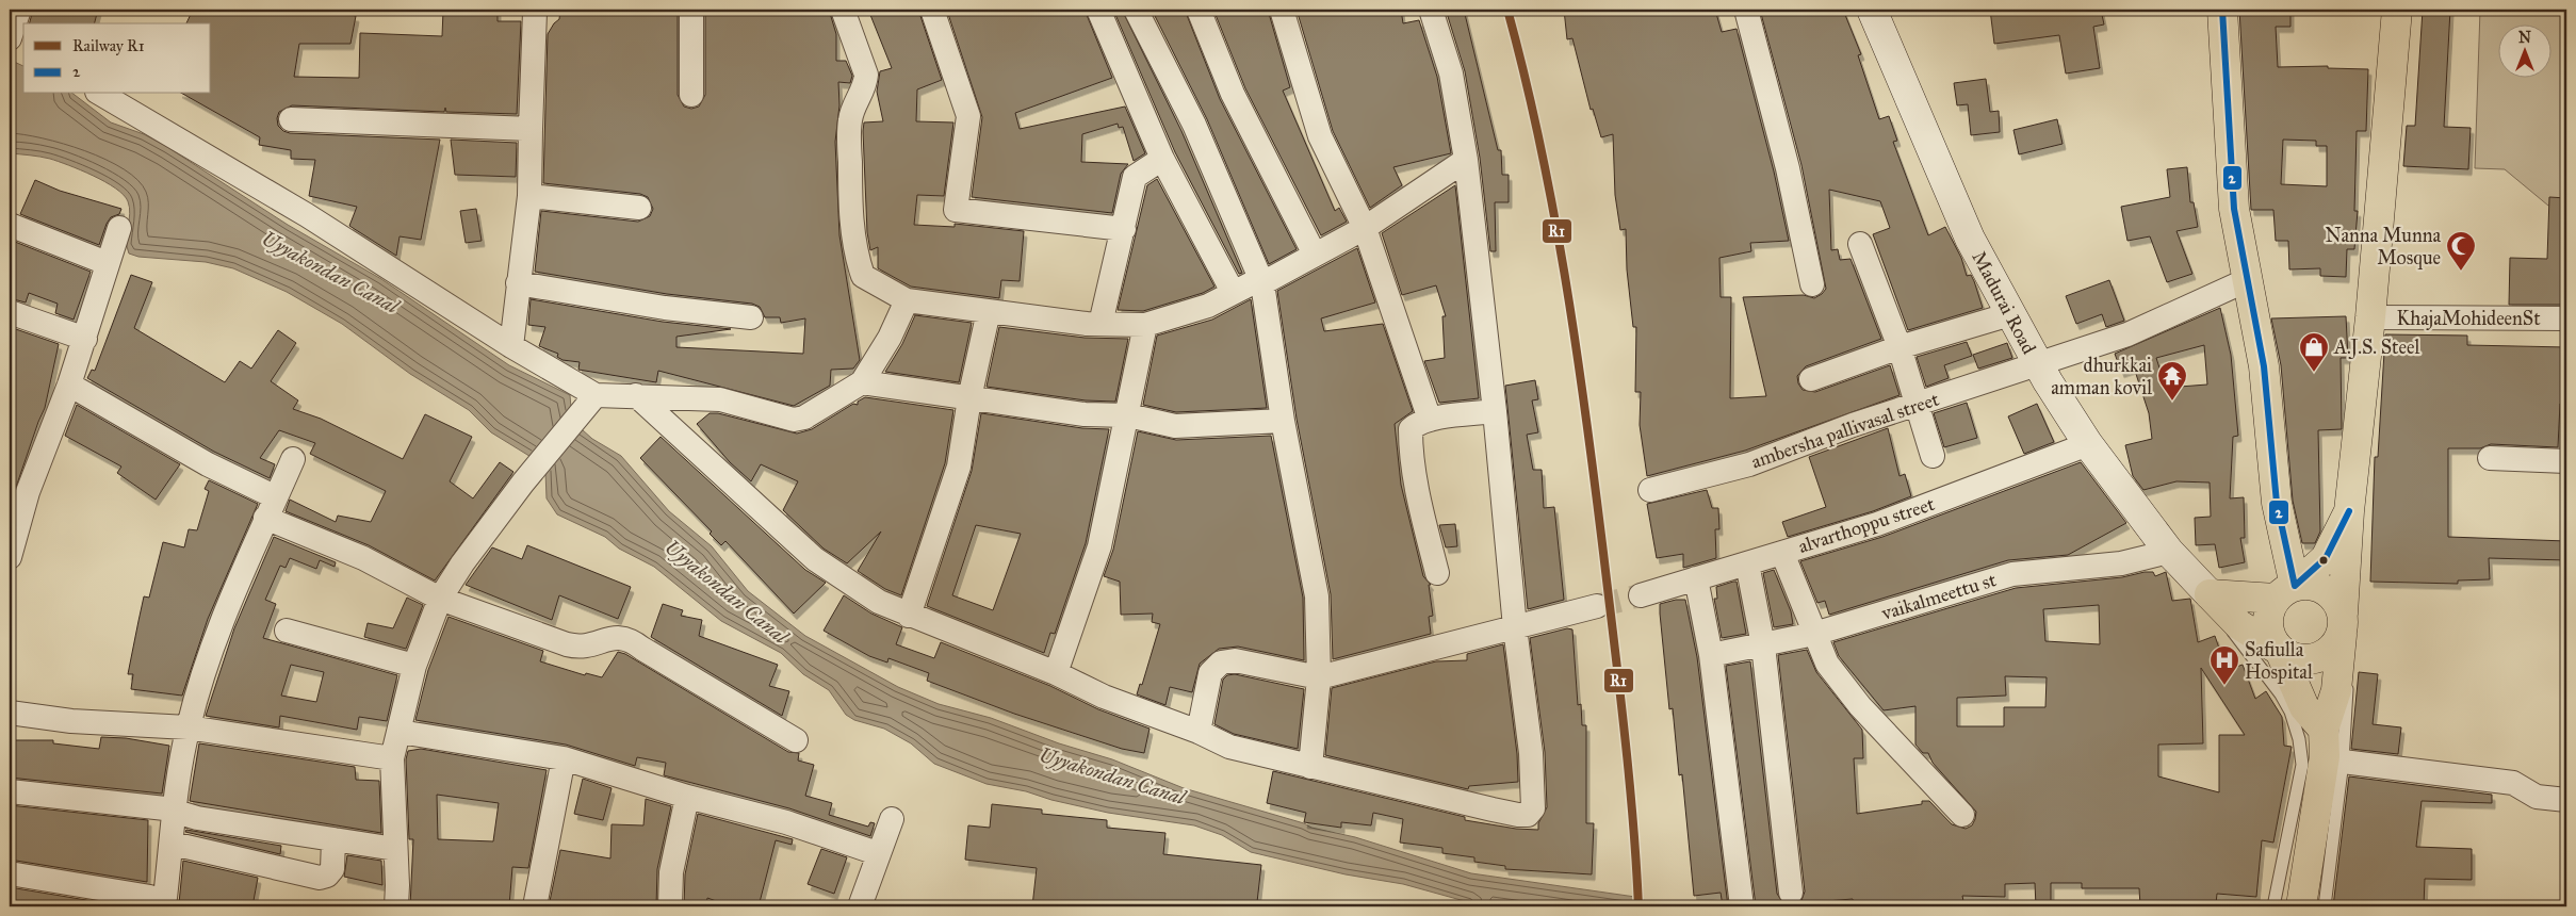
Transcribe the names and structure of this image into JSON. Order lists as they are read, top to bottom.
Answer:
{
  "streets": {
    "main road": ["Madurai Road"],
    "street": [
      "KhajaMohideenSt",
      "ambersha pallivasal street",
      "alvarthoppu street",
      "vaikalmeettu st"
    ]
  },
  "crossings": [
    ["Madurai Road", "ambersha pallivasal street"],
    ["Madurai Road", "alvarthoppu street"],
    ["Madurai Road", "vaikalmeettu st"]
  ],
  "water": ["Uyyakondan Canal"],
  "places": {
    "mosque": ["Nanna Munna Mosque"],
    "shop": ["A.J.S. Steel"],
    "temple": ["dhurkkai amman kovil"],
    "hospital": ["Safiulla Hospital"]
  },
  "lines": ["rail line R1", "transit line 2"],
  "legend": ["Railway R1", "2"],
  "north": "top"
}
